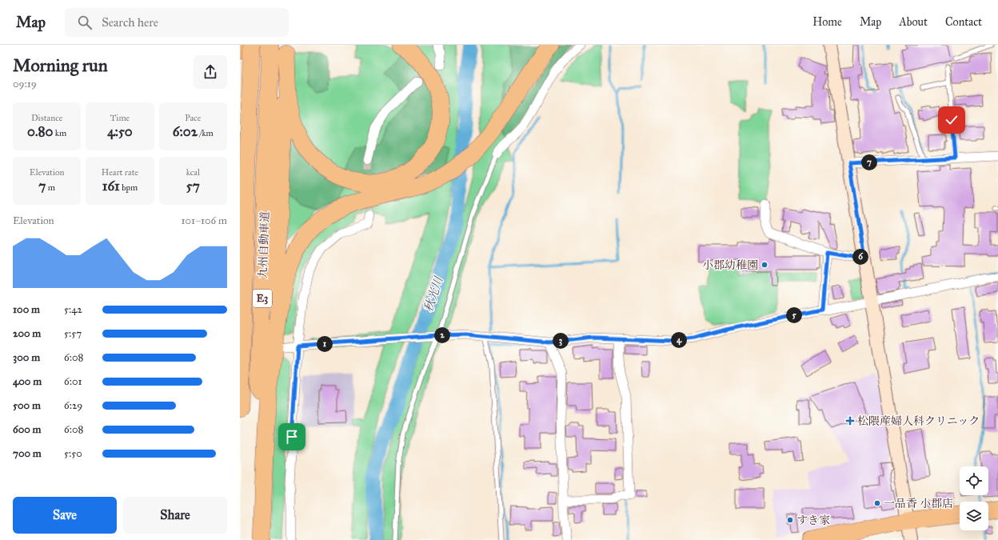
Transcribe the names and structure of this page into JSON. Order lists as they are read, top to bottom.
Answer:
{
  "streets": {
    "highway": ["九州自動車道", "E3"]
  },
  "water": ["秋光川"],
  "places": {
    "other": ["小郡幼稚園", "一品香 小郡店", "すき家"],
    "health": ["松隈産婦人科クリニック"]
  },
  "page": {
    "header": "Map",
    "search": "Search here",
    "nav": [
      "Home",
      "Map",
      "About",
      "Contact"
    ],
    "heading": ["Morning run", "09:19"],
    "stats": [
      ["Distance", "0.80 km"],
      ["Time", "4:50"],
      ["Pace", "6:02 /km"],
      ["Elevation", "7 m"],
      ["Heart rate", "161 bpm"],
      ["kcal", "57"]
    ],
    "pins": [
      "7",
      "6",
      "5",
      "2",
      "4",
      "3",
      "1"
    ],
    "chart": ["Elevation", "101–106 m"],
    "list": [
      {
        "name": "100 m",
        "note": "5:42"
      },
      {
        "name": "200 m",
        "note": "5:57"
      },
      {
        "name": "300 m",
        "note": "6:08"
      },
      {
        "name": "400 m",
        "note": "6:01"
      },
      {
        "name": "500 m",
        "note": "6:29"
      },
      {
        "name": "600 m",
        "note": "6:08"
      },
      {
        "name": "700 m",
        "note": "5:50"
      }
    ],
    "buttons": ["Save", "Share"]
  }
}
